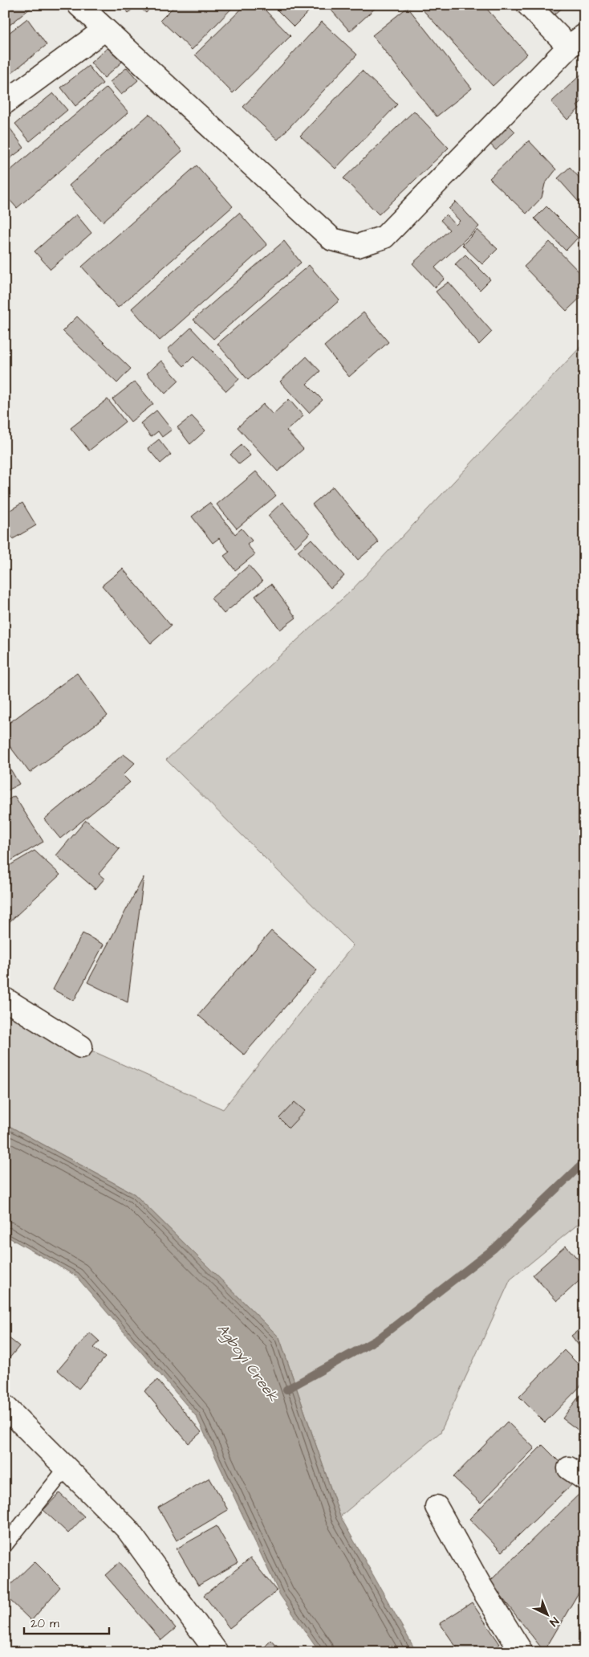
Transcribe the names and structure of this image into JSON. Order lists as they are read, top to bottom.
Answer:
{
  "water": ["Agboyi Creek"],
  "scale_bar": "20 m",
  "north": "bottom right"
}
